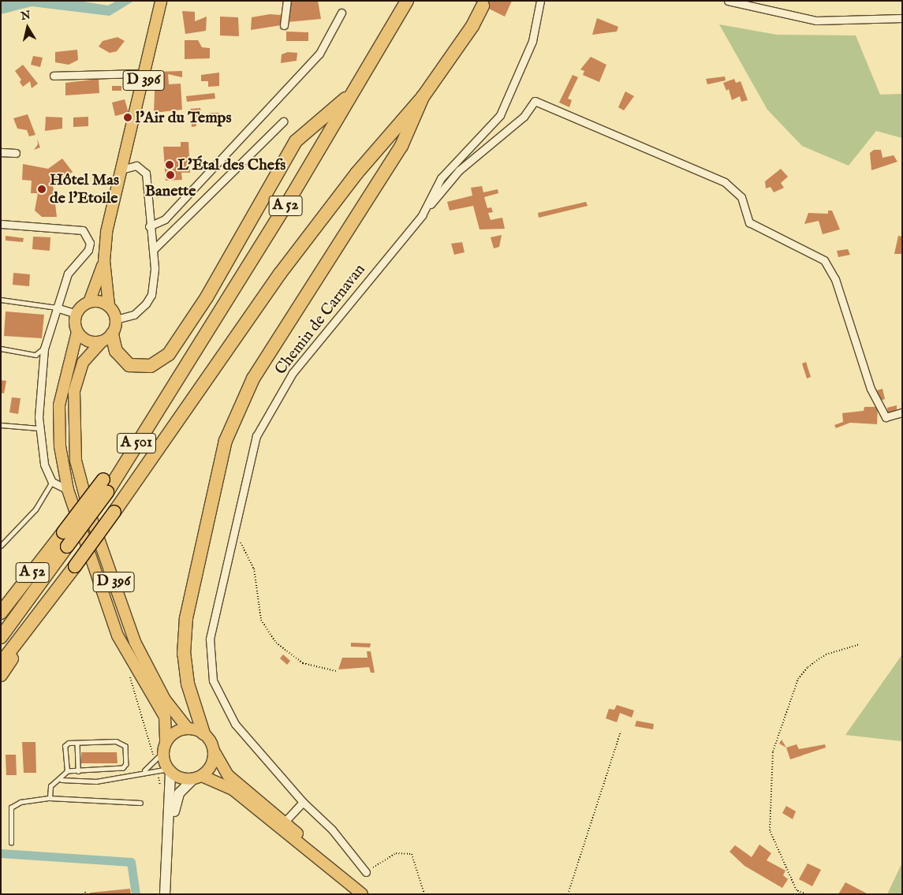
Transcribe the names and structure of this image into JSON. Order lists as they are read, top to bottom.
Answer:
{
  "streets": {
    "highway": ["A 52", "A 501"],
    "main road": ["D 396"],
    "street": ["Chemin de Carnavan"]
  },
  "crossings": [
    ["A 52", "A 501"]
  ],
  "places": [
    "l'Air du Temps",
    "L'Étal des Chefs",
    "Banette",
    "Hôtel Mas de l'Etoile"
  ],
  "north": "top"
}
